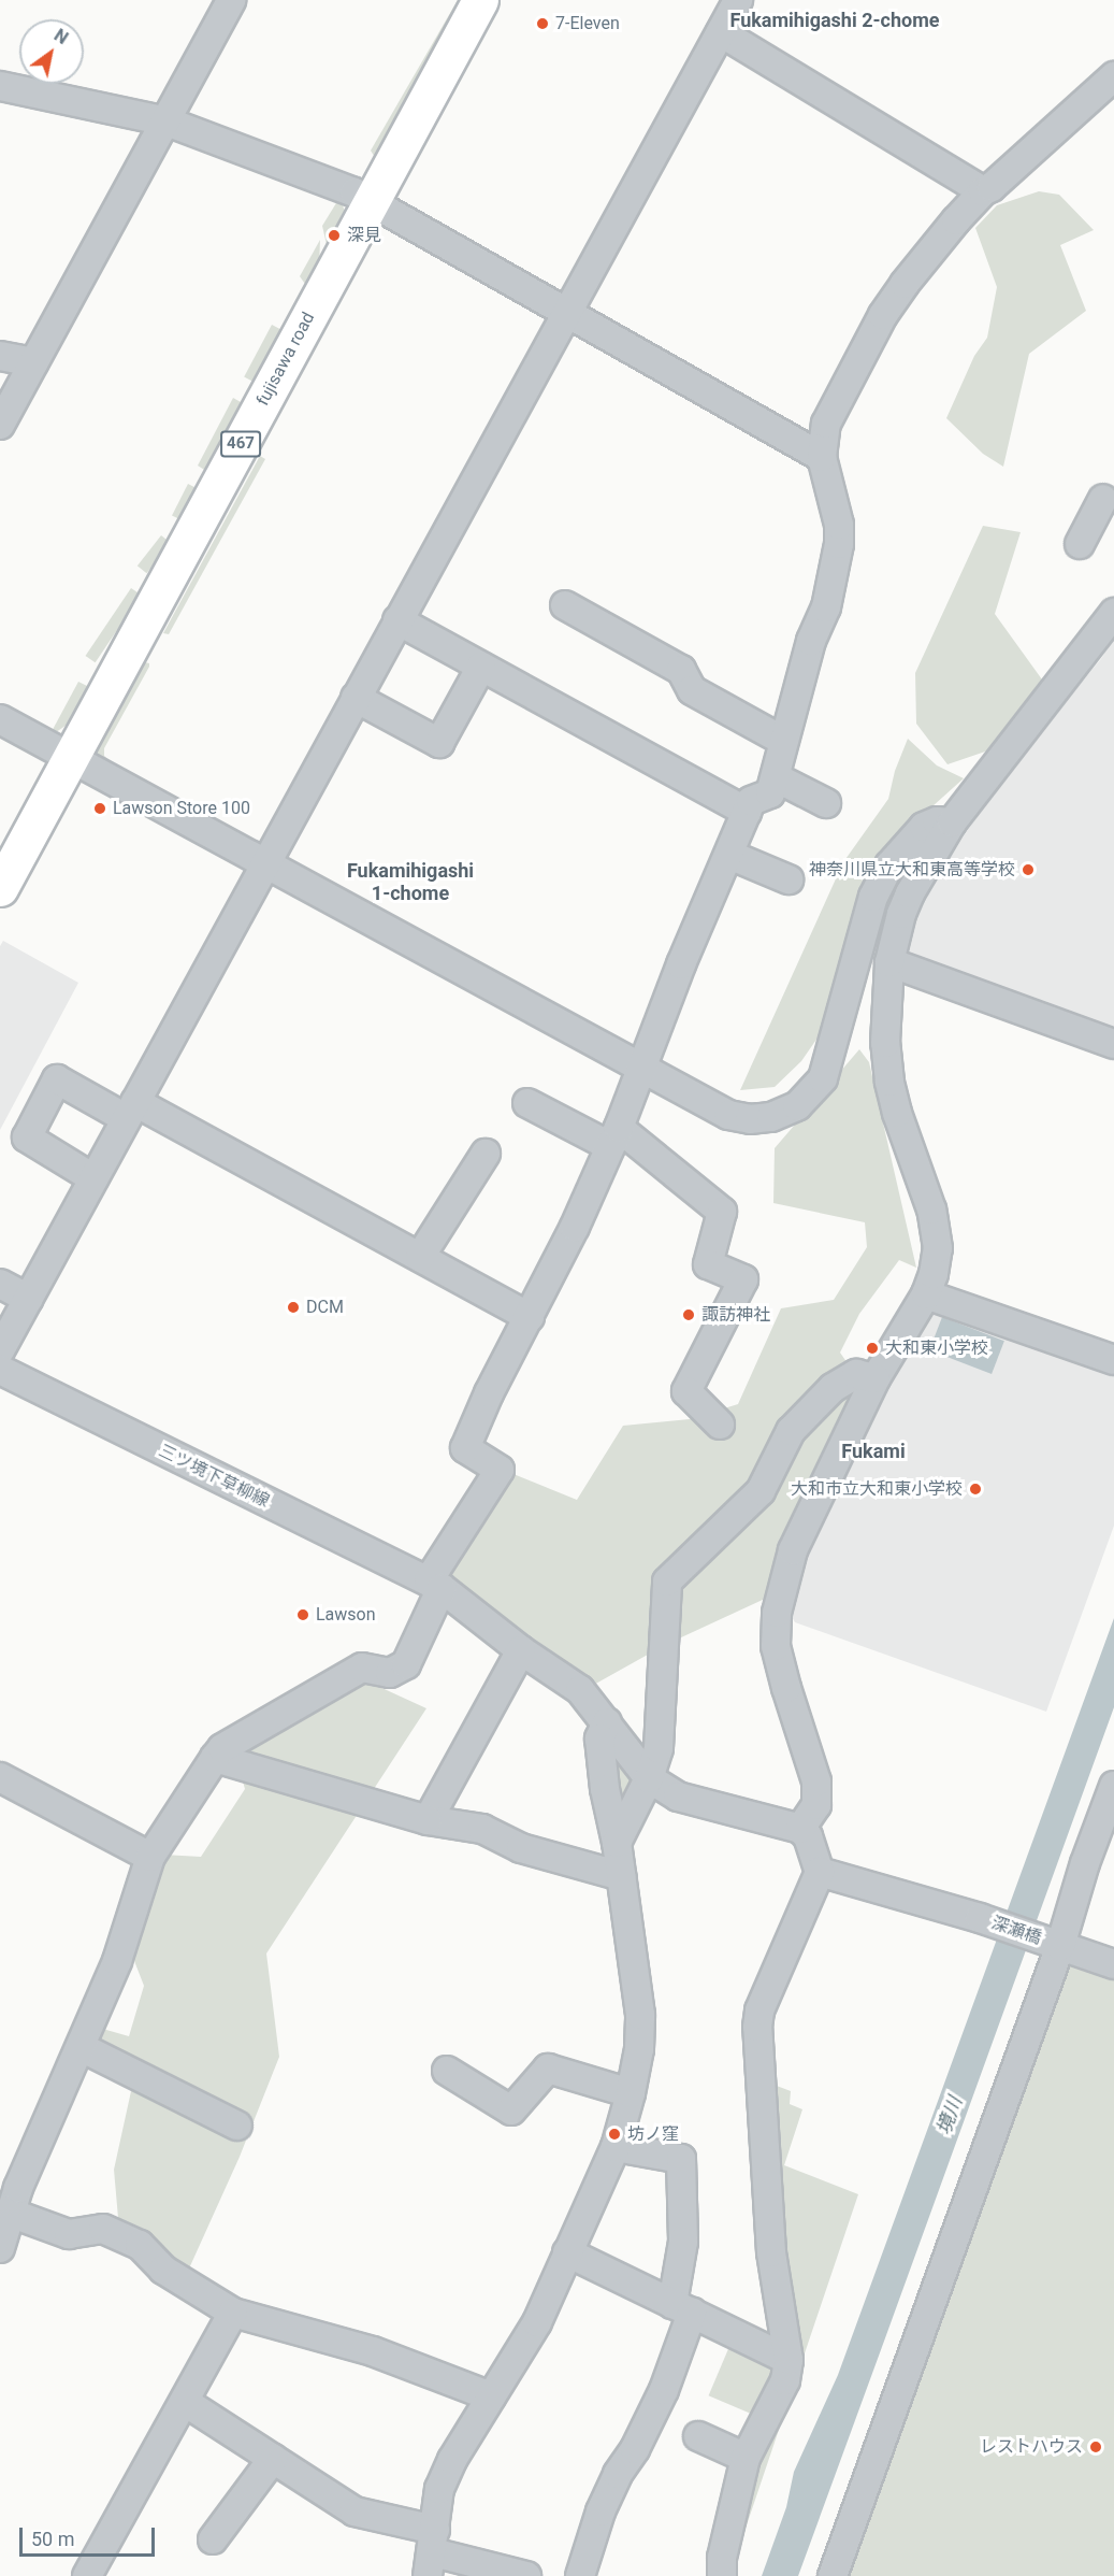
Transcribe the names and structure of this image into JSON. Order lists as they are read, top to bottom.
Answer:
{
  "streets": {
    "highway": ["fujisawa road", "467"],
    "street": ["三ツ境下草柳線", "深瀬橋"]
  },
  "districts": ["Fukamihigashi 2-chome", "Fukamihigashi 1-chome", "Fukami"],
  "water": ["境川"],
  "places": [
    "7-Eleven",
    "深見",
    "Lawson Store 100",
    "神奈川県立大和東高等学校",
    "DCM",
    "諏訪神社",
    "大和東小学校",
    "大和市立大和東小学校",
    "Lawson",
    "坊ノ窪",
    "レストハウス"
  ],
  "scale_bar": "50 m",
  "north": "top right"
}
